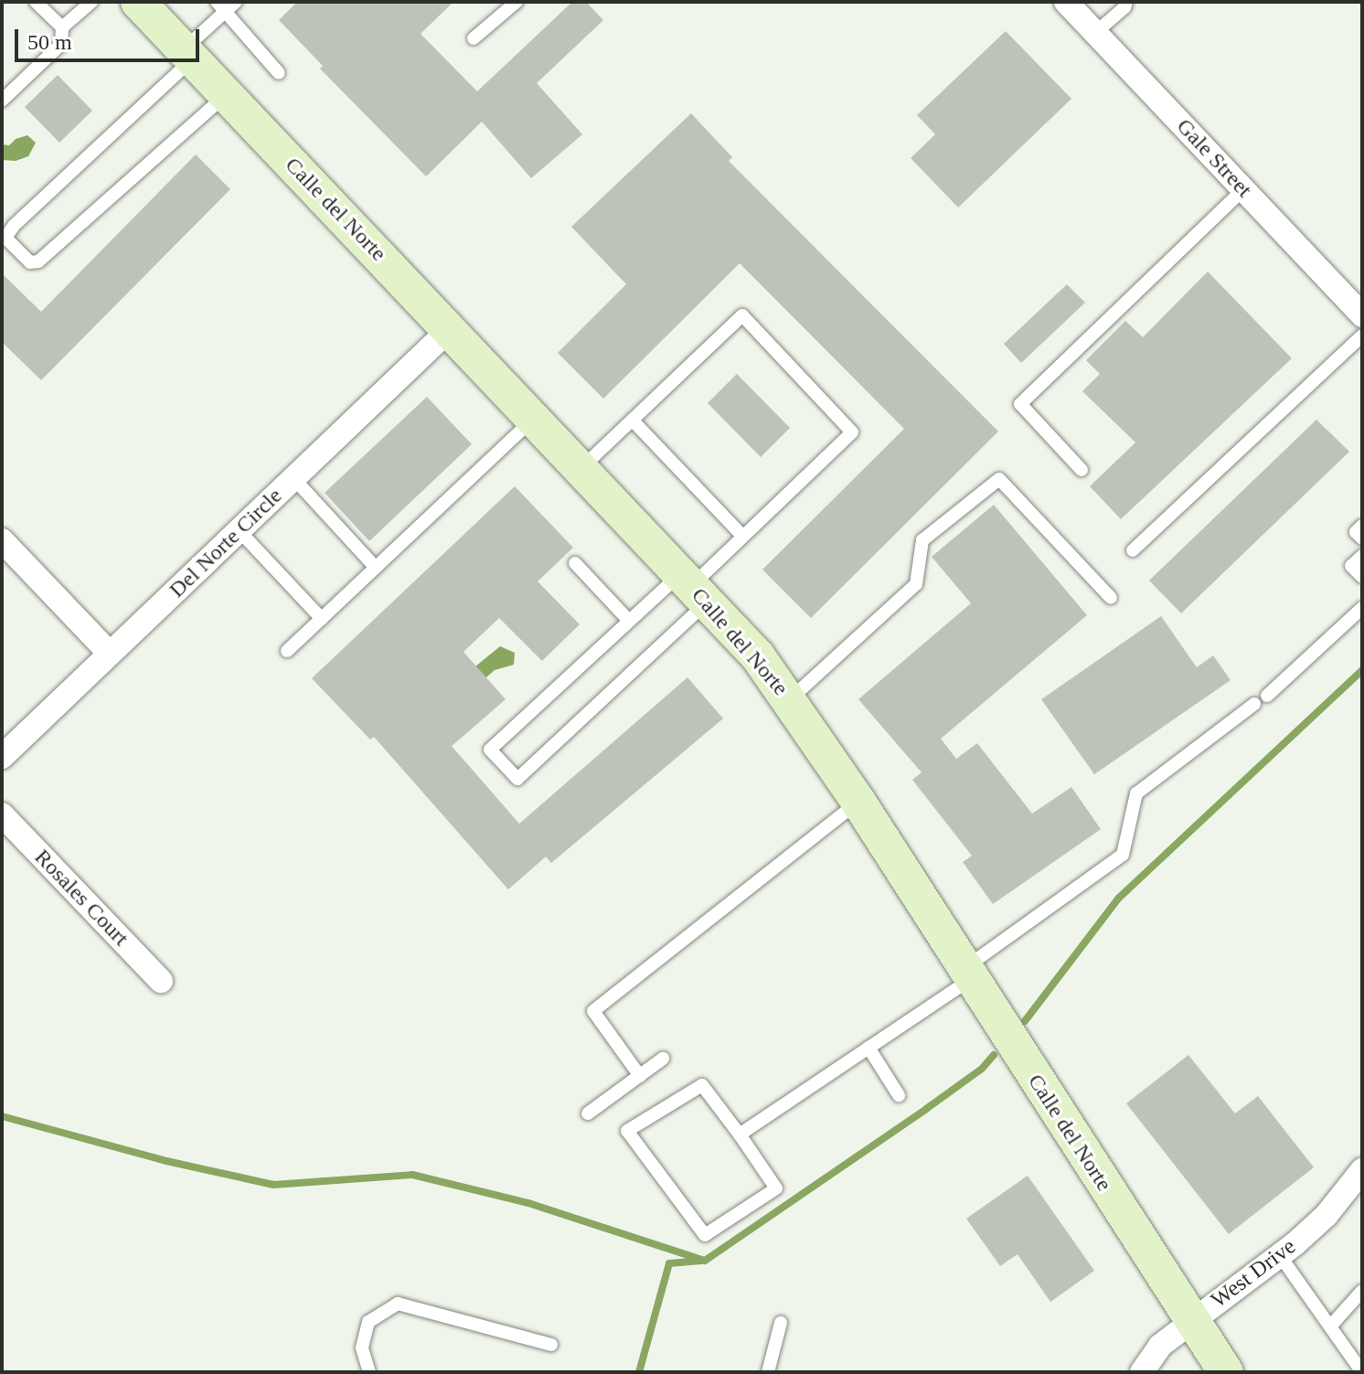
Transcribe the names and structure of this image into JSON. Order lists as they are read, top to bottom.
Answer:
{
  "streets": {
    "street": [
      "Gale Street",
      "Calle del Norte",
      "Del Norte Circle",
      "Rosales Court",
      "West Drive"
    ]
  },
  "crossings": [
    ["Calle del Norte", "Del Norte Circle"],
    ["Calle del Norte", "West Drive"]
  ],
  "scale_bar": "50 m"
}
